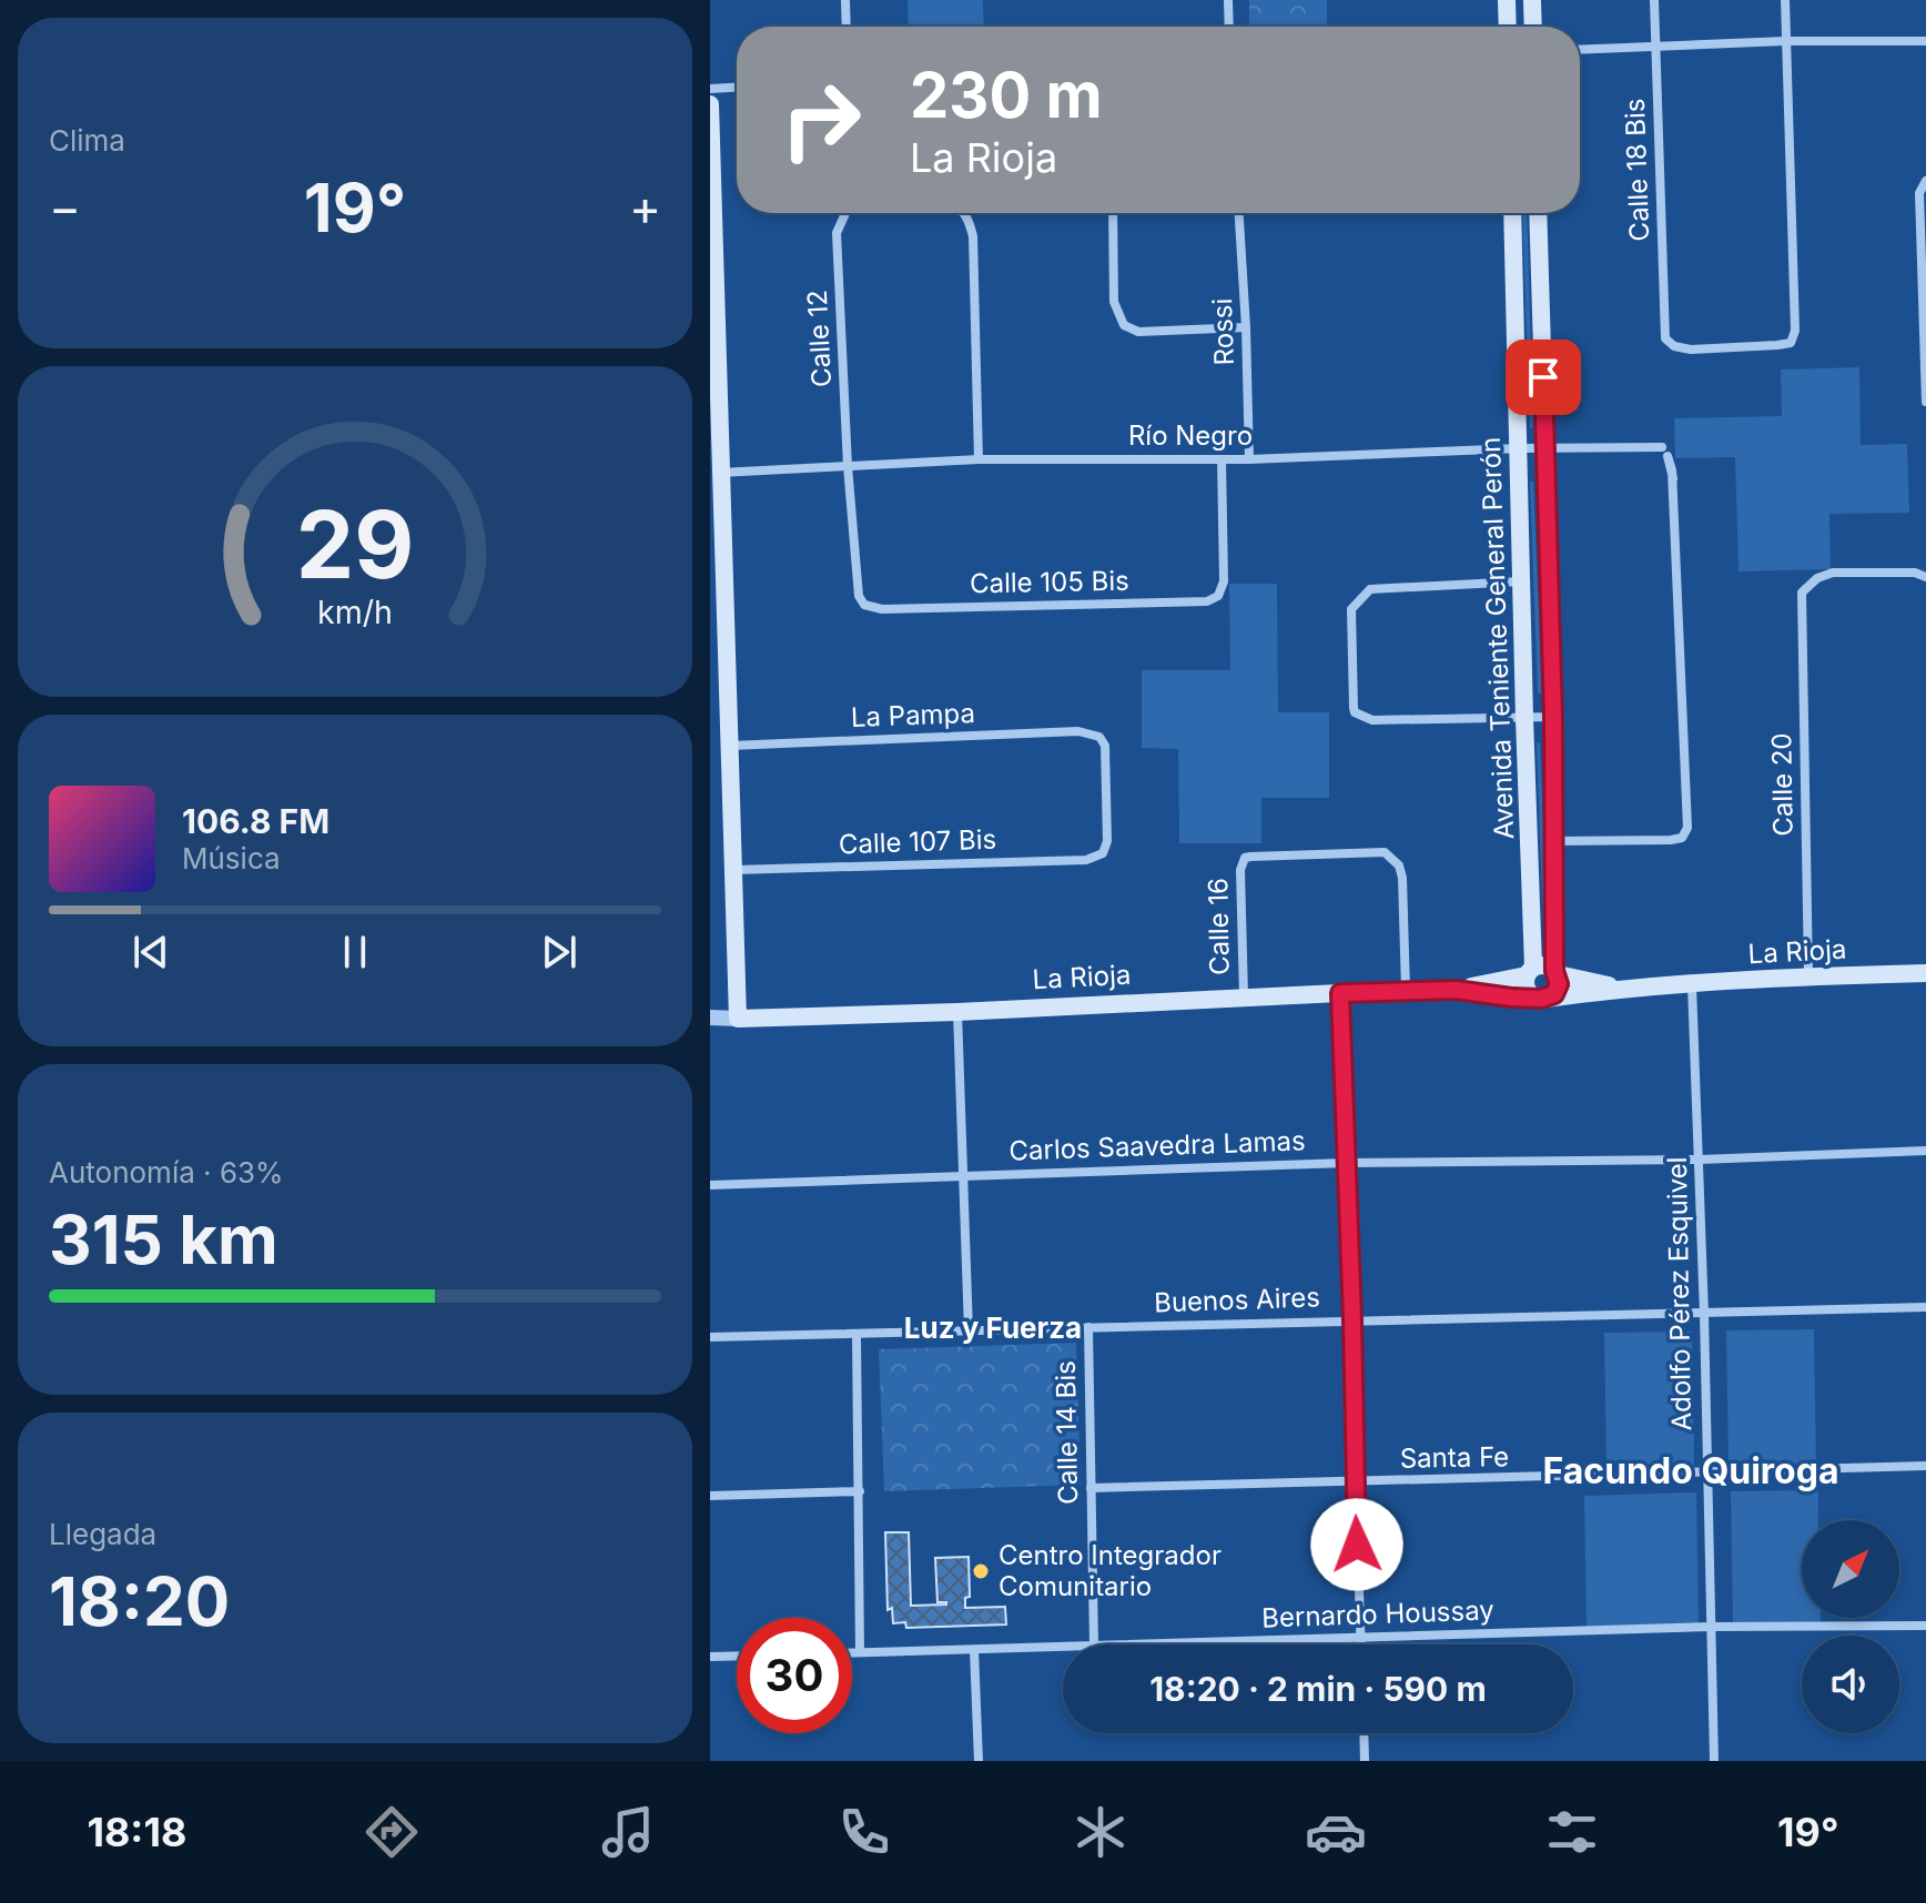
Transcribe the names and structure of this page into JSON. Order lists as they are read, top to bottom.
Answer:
{
  "streets": {
    "main road": ["Avenida Teniente General Perón", "La Rioja"],
    "street": [
      "Calle 18 Bis",
      "Rossi",
      "Calle 12",
      "Río Negro",
      "Calle 105 Bis",
      "La Pampa",
      "Calle 20",
      "Calle 107 Bis",
      "Calle 16",
      "Carlos Saavedra Lamas",
      "Adolfo Pérez Esquivel",
      "Buenos Aires",
      "Calle 14 Bis",
      "Santa Fe",
      "Bernardo Houssay"
    ]
  },
  "crossings": [
    ["Rossi", "Río Negro"],
    ["Calle 12", "Río Negro"],
    ["Calle 12", "Calle 105 Bis"],
    ["Río Negro", "Calle 105 Bis"],
    ["Río Negro", "Avenida Teniente General Perón"],
    ["Avenida Teniente General Perón", "La Rioja"],
    ["La Pampa", "Calle 107 Bis"],
    ["Calle 20", "La Rioja"],
    ["Calle 16", "La Rioja"],
    ["La Rioja", "Adolfo Pérez Esquivel"],
    ["Carlos Saavedra Lamas", "Adolfo Pérez Esquivel"],
    ["Adolfo Pérez Esquivel", "Buenos Aires"],
    ["Adolfo Pérez Esquivel", "Santa Fe"],
    ["Adolfo Pérez Esquivel", "Bernardo Houssay"],
    ["Buenos Aires", "Calle 14 Bis"],
    ["Calle 14 Bis", "Santa Fe"],
    ["Calle 14 Bis", "Bernardo Houssay"]
  ],
  "districts": ["Luz y Fuerza", "Facundo Quiroga"],
  "places": ["Centro Integrador Comunitario"],
  "north": "top right",
  "page": {
    "tile": [
      "Clima",
      ["Autonomía · 63%", "315 km"],
      ["Llegada", "18:20"]
    ],
    "turn": ["230 m", "La Rioja"],
    "heat": ["−", "19°", "+"],
    "song": ["106.8 FM", "Música"],
    "limit": "30",
    "trip": "18:20 · 2 min · 590 m",
    "tabs": ["18:18", "19°"],
    "gauge": ["29", "km/h"]
  }
}
